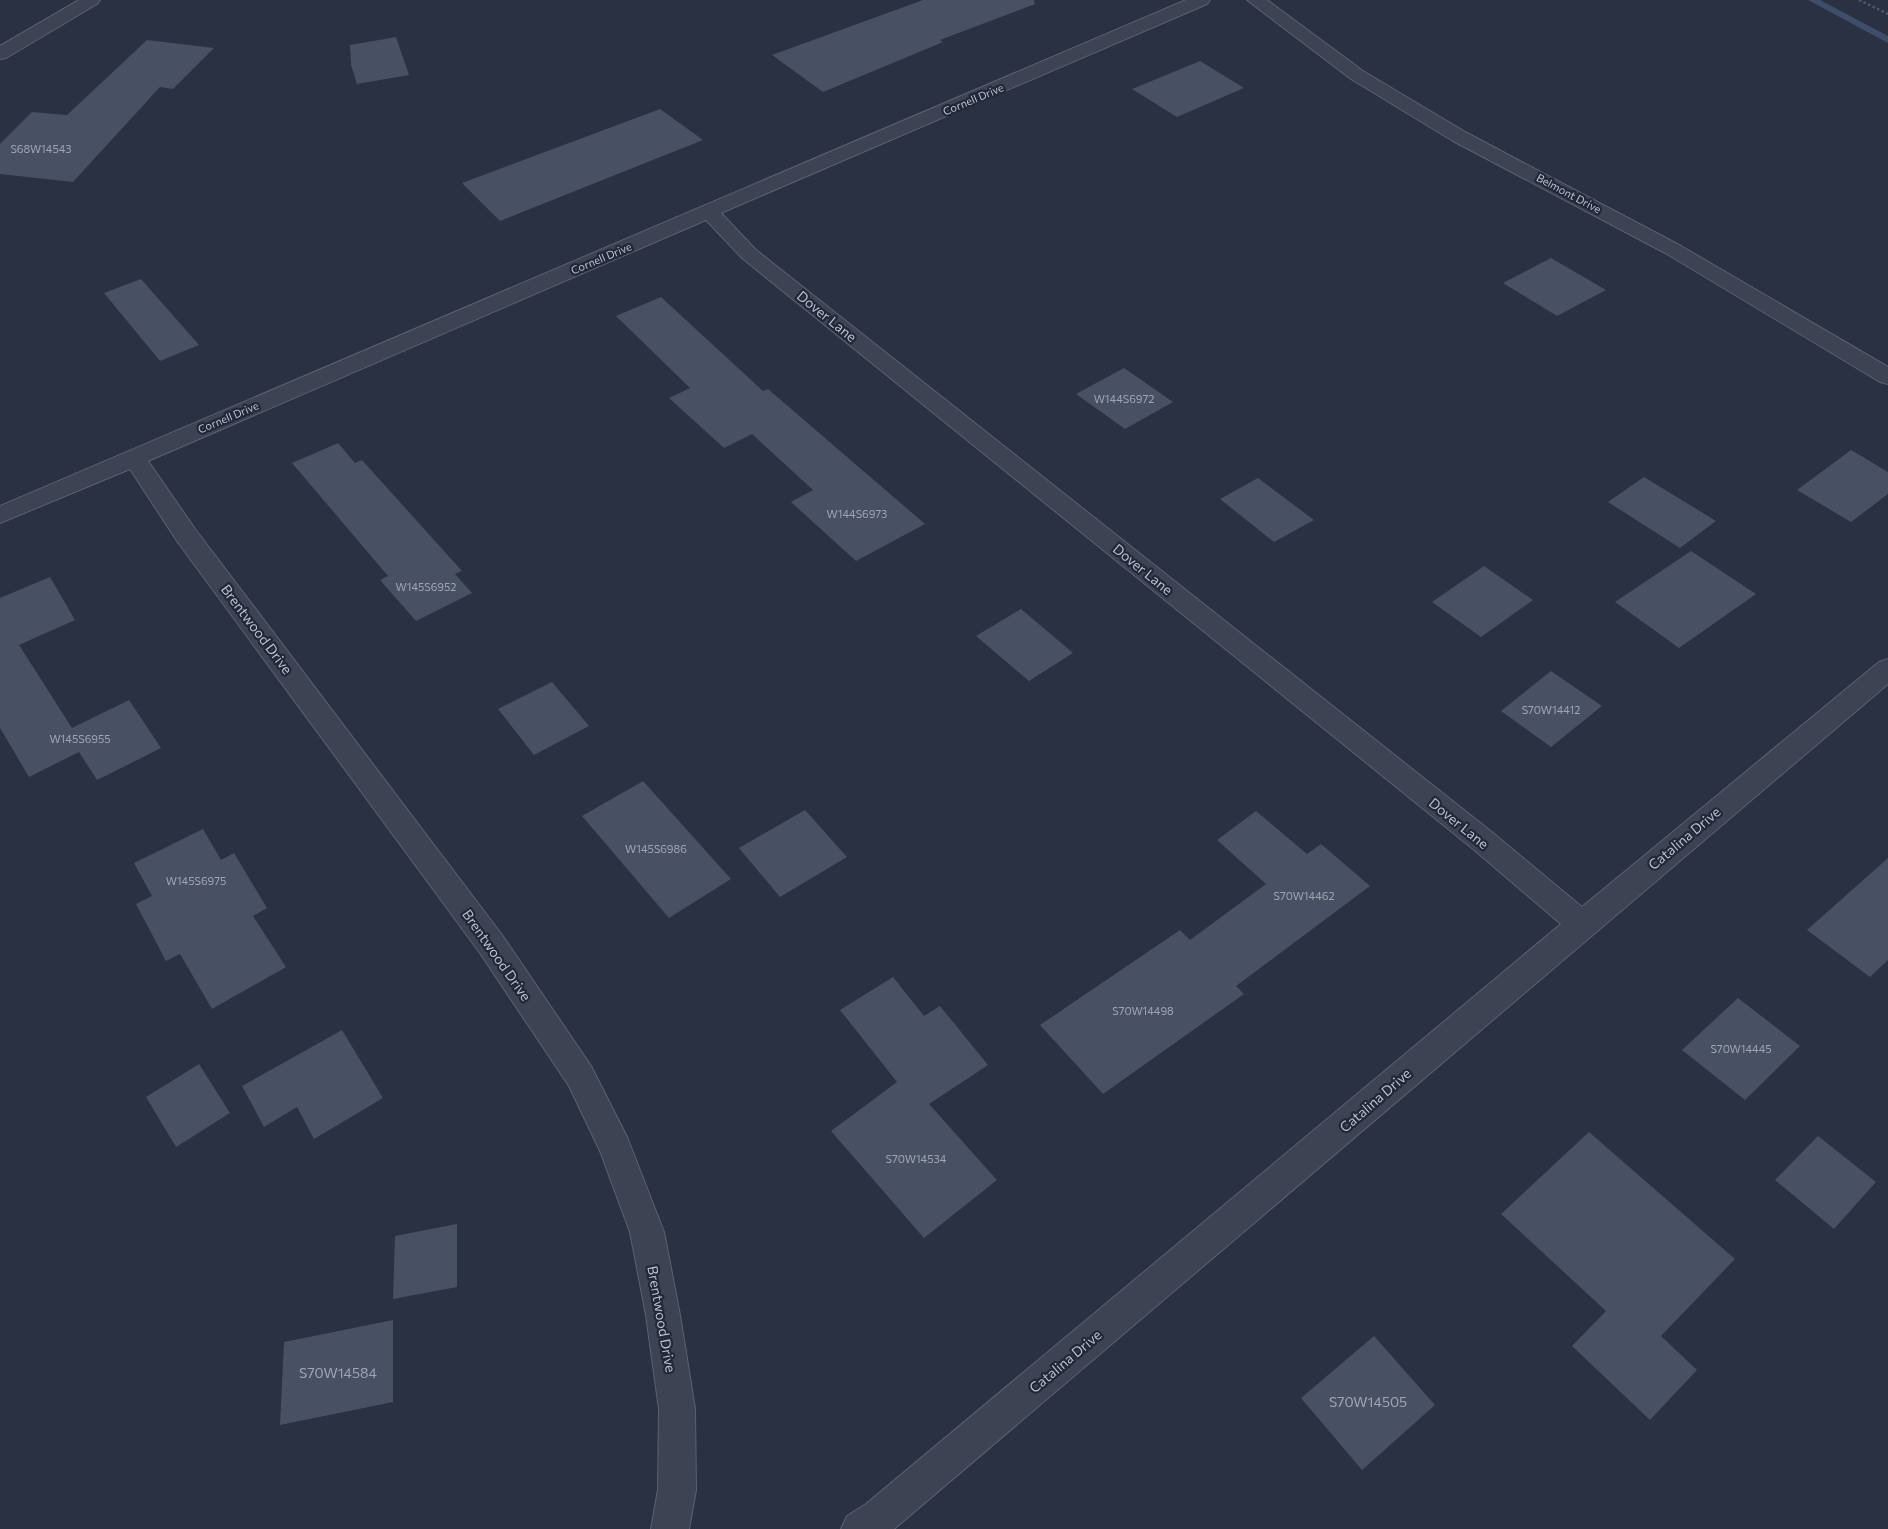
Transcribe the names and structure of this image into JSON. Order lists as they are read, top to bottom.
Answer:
{
  "streets": {
    "street": [
      "Cornell Drive",
      "Belmont Drive",
      "Dover Lane",
      "Brentwood Drive",
      "Catalina Drive"
    ]
  },
  "crossings": [
    ["Cornell Drive", "Dover Lane"],
    ["Cornell Drive", "Brentwood Drive"],
    ["Dover Lane", "Catalina Drive"]
  ],
  "house_numbers": [
    "S68W14543",
    "W144S6972",
    "W144S6973",
    "W145S6952",
    "S70W14412",
    "W145S6955",
    "W145S6986",
    "W145S6975",
    "S70W14462",
    "S70W14498",
    "S70W14445",
    "S70W14534",
    "S70W14584",
    "S70W14505"
  ]
}
